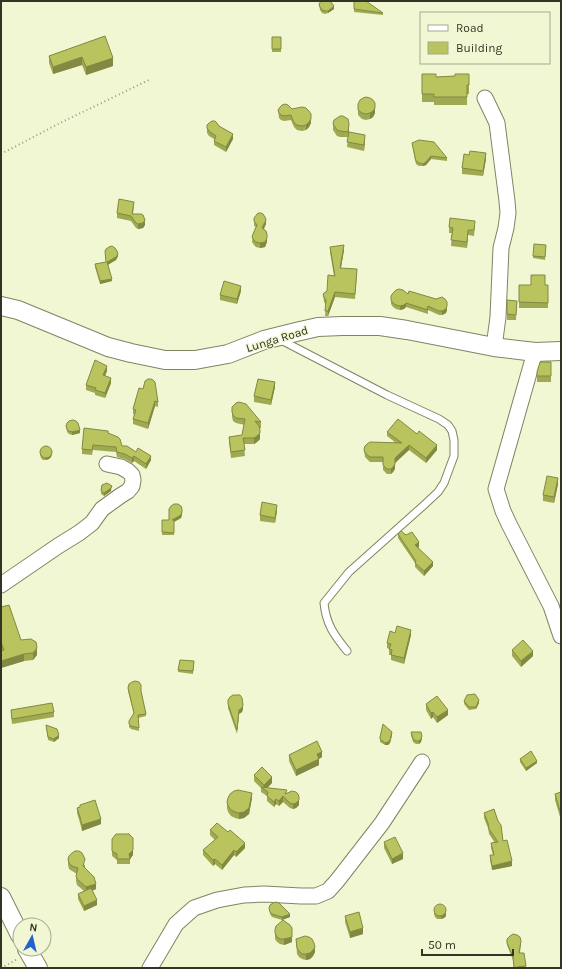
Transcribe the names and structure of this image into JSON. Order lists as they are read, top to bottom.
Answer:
{
  "streets": {
    "street": ["Lunga Road"]
  },
  "legend": ["Road", "Building"],
  "scale_bar": "50 m",
  "north": "top"
}
